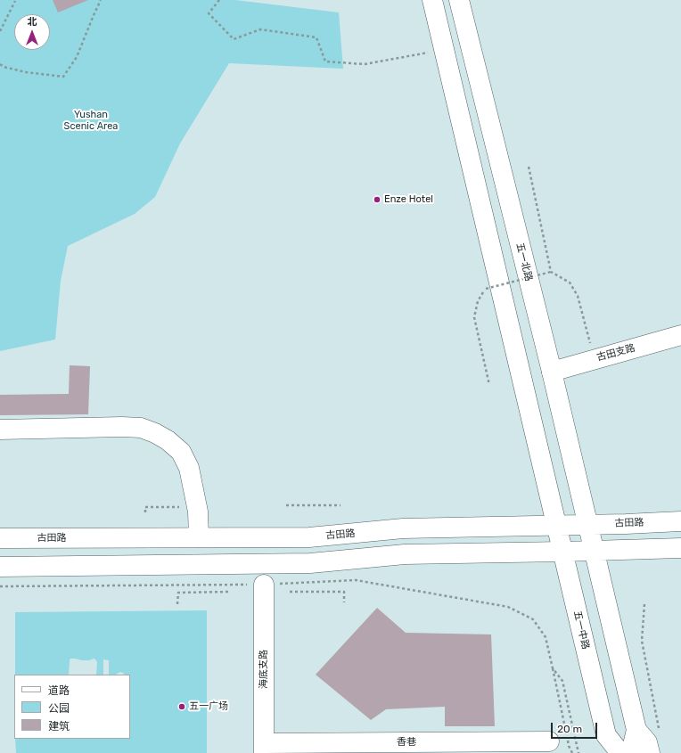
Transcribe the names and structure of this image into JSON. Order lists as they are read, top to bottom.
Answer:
{
  "streets": {
    "main road": [
      "五一北路",
      "古田支路",
      "古田路",
      "五一中路",
      "海底支路",
      "香巷"
    ]
  },
  "crossings": [
    ["五一北路", "古田支路"],
    ["五一北路", "古田路"],
    ["古田路", "五一中路"],
    ["海底支路", "香巷"]
  ],
  "parks": ["Yushan Scenic Area"],
  "places": ["Enze Hotel", "五一广场"],
  "legend": ["道路", "公园", "建筑"],
  "scale_bar": "20 m",
  "north": "top"
}
